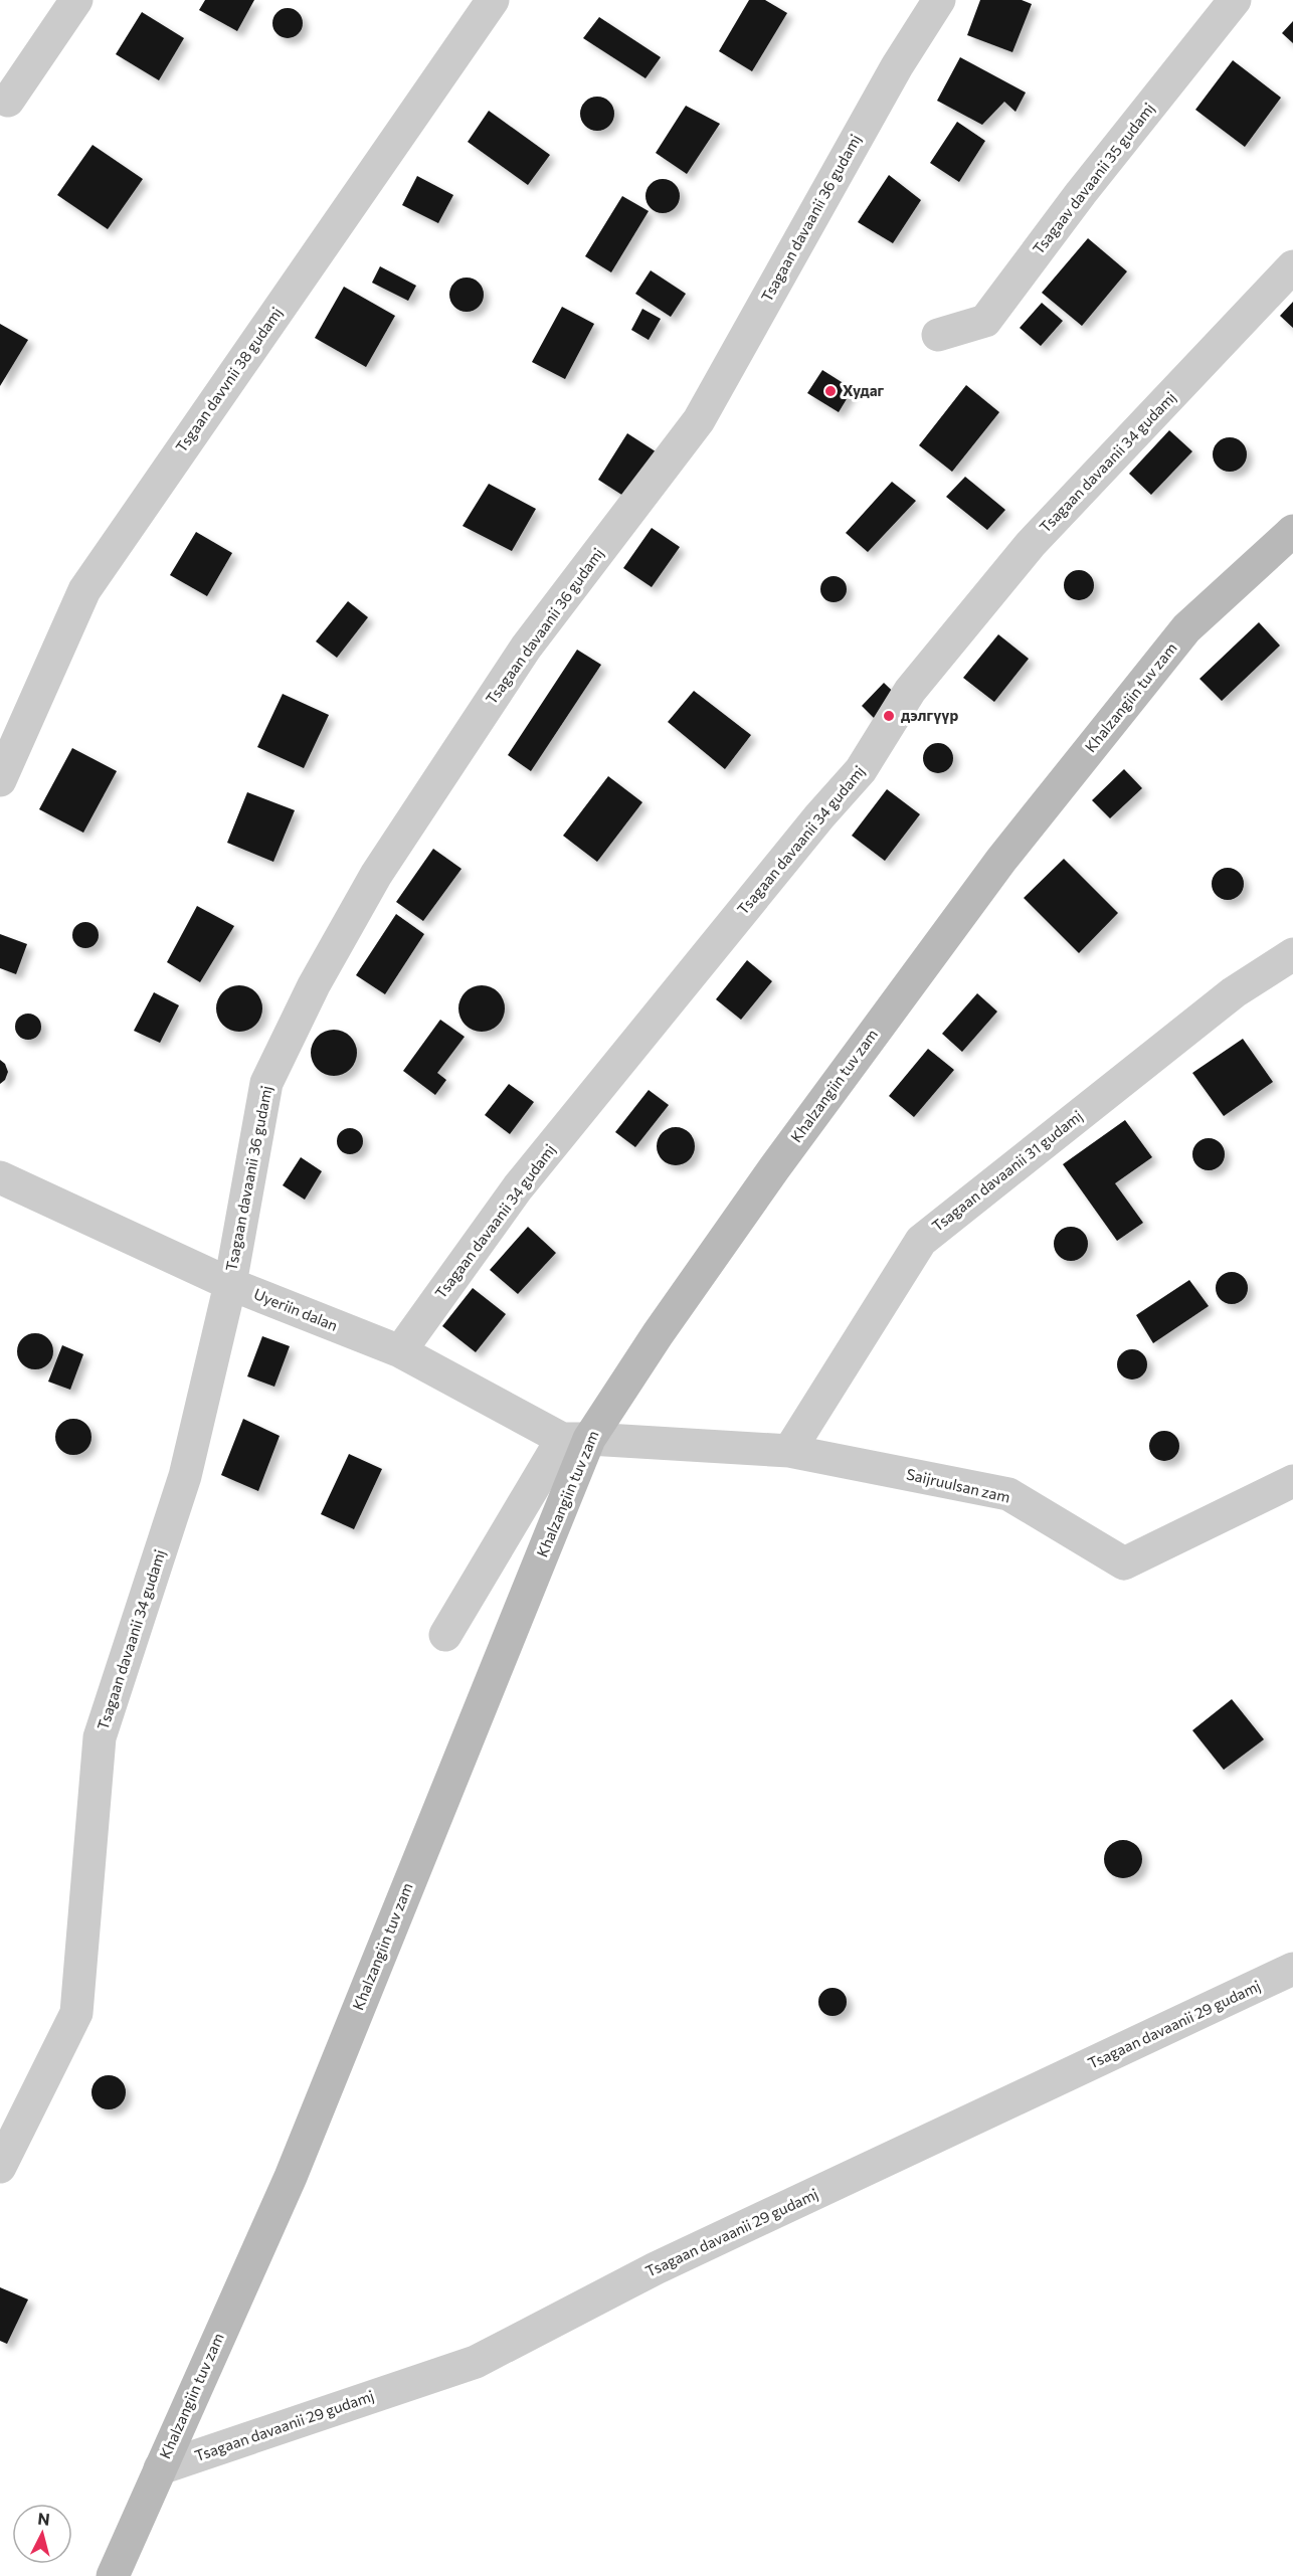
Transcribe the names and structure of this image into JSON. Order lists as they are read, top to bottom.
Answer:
{
  "streets": {
    "street": [
      "Tsagaav davaanii 35 gudamj",
      "Tsagaan davaanii 36 gudamj",
      "Tsgaan davvnii 38 gudamj",
      "Tsagaan davaanii 34 gudamj",
      "Khalzangiin tuv zam",
      "Tsagaan davaanii 31 gudamj",
      "Uyeriin dalan",
      "Saijruulsan zam",
      "Tsagaan davaanii 29 gudamj"
    ]
  },
  "crossings": [
    ["Tsagaan davaanii 36 gudamj", "Tsagaan davaanii 34 gudamj"],
    ["Tsagaan davaanii 36 gudamj", "Uyeriin dalan"],
    ["Tsagaan davaanii 34 gudamj", "Uyeriin dalan"],
    ["Khalzangiin tuv zam", "Uyeriin dalan"],
    ["Khalzangiin tuv zam", "Saijruulsan zam"],
    ["Khalzangiin tuv zam", "Tsagaan davaanii 29 gudamj"],
    ["Tsagaan davaanii 31 gudamj", "Saijruulsan zam"],
    ["Uyeriin dalan", "Saijruulsan zam"]
  ],
  "places": ["Худаг", "дэлгүүр"],
  "north": "top"
}
